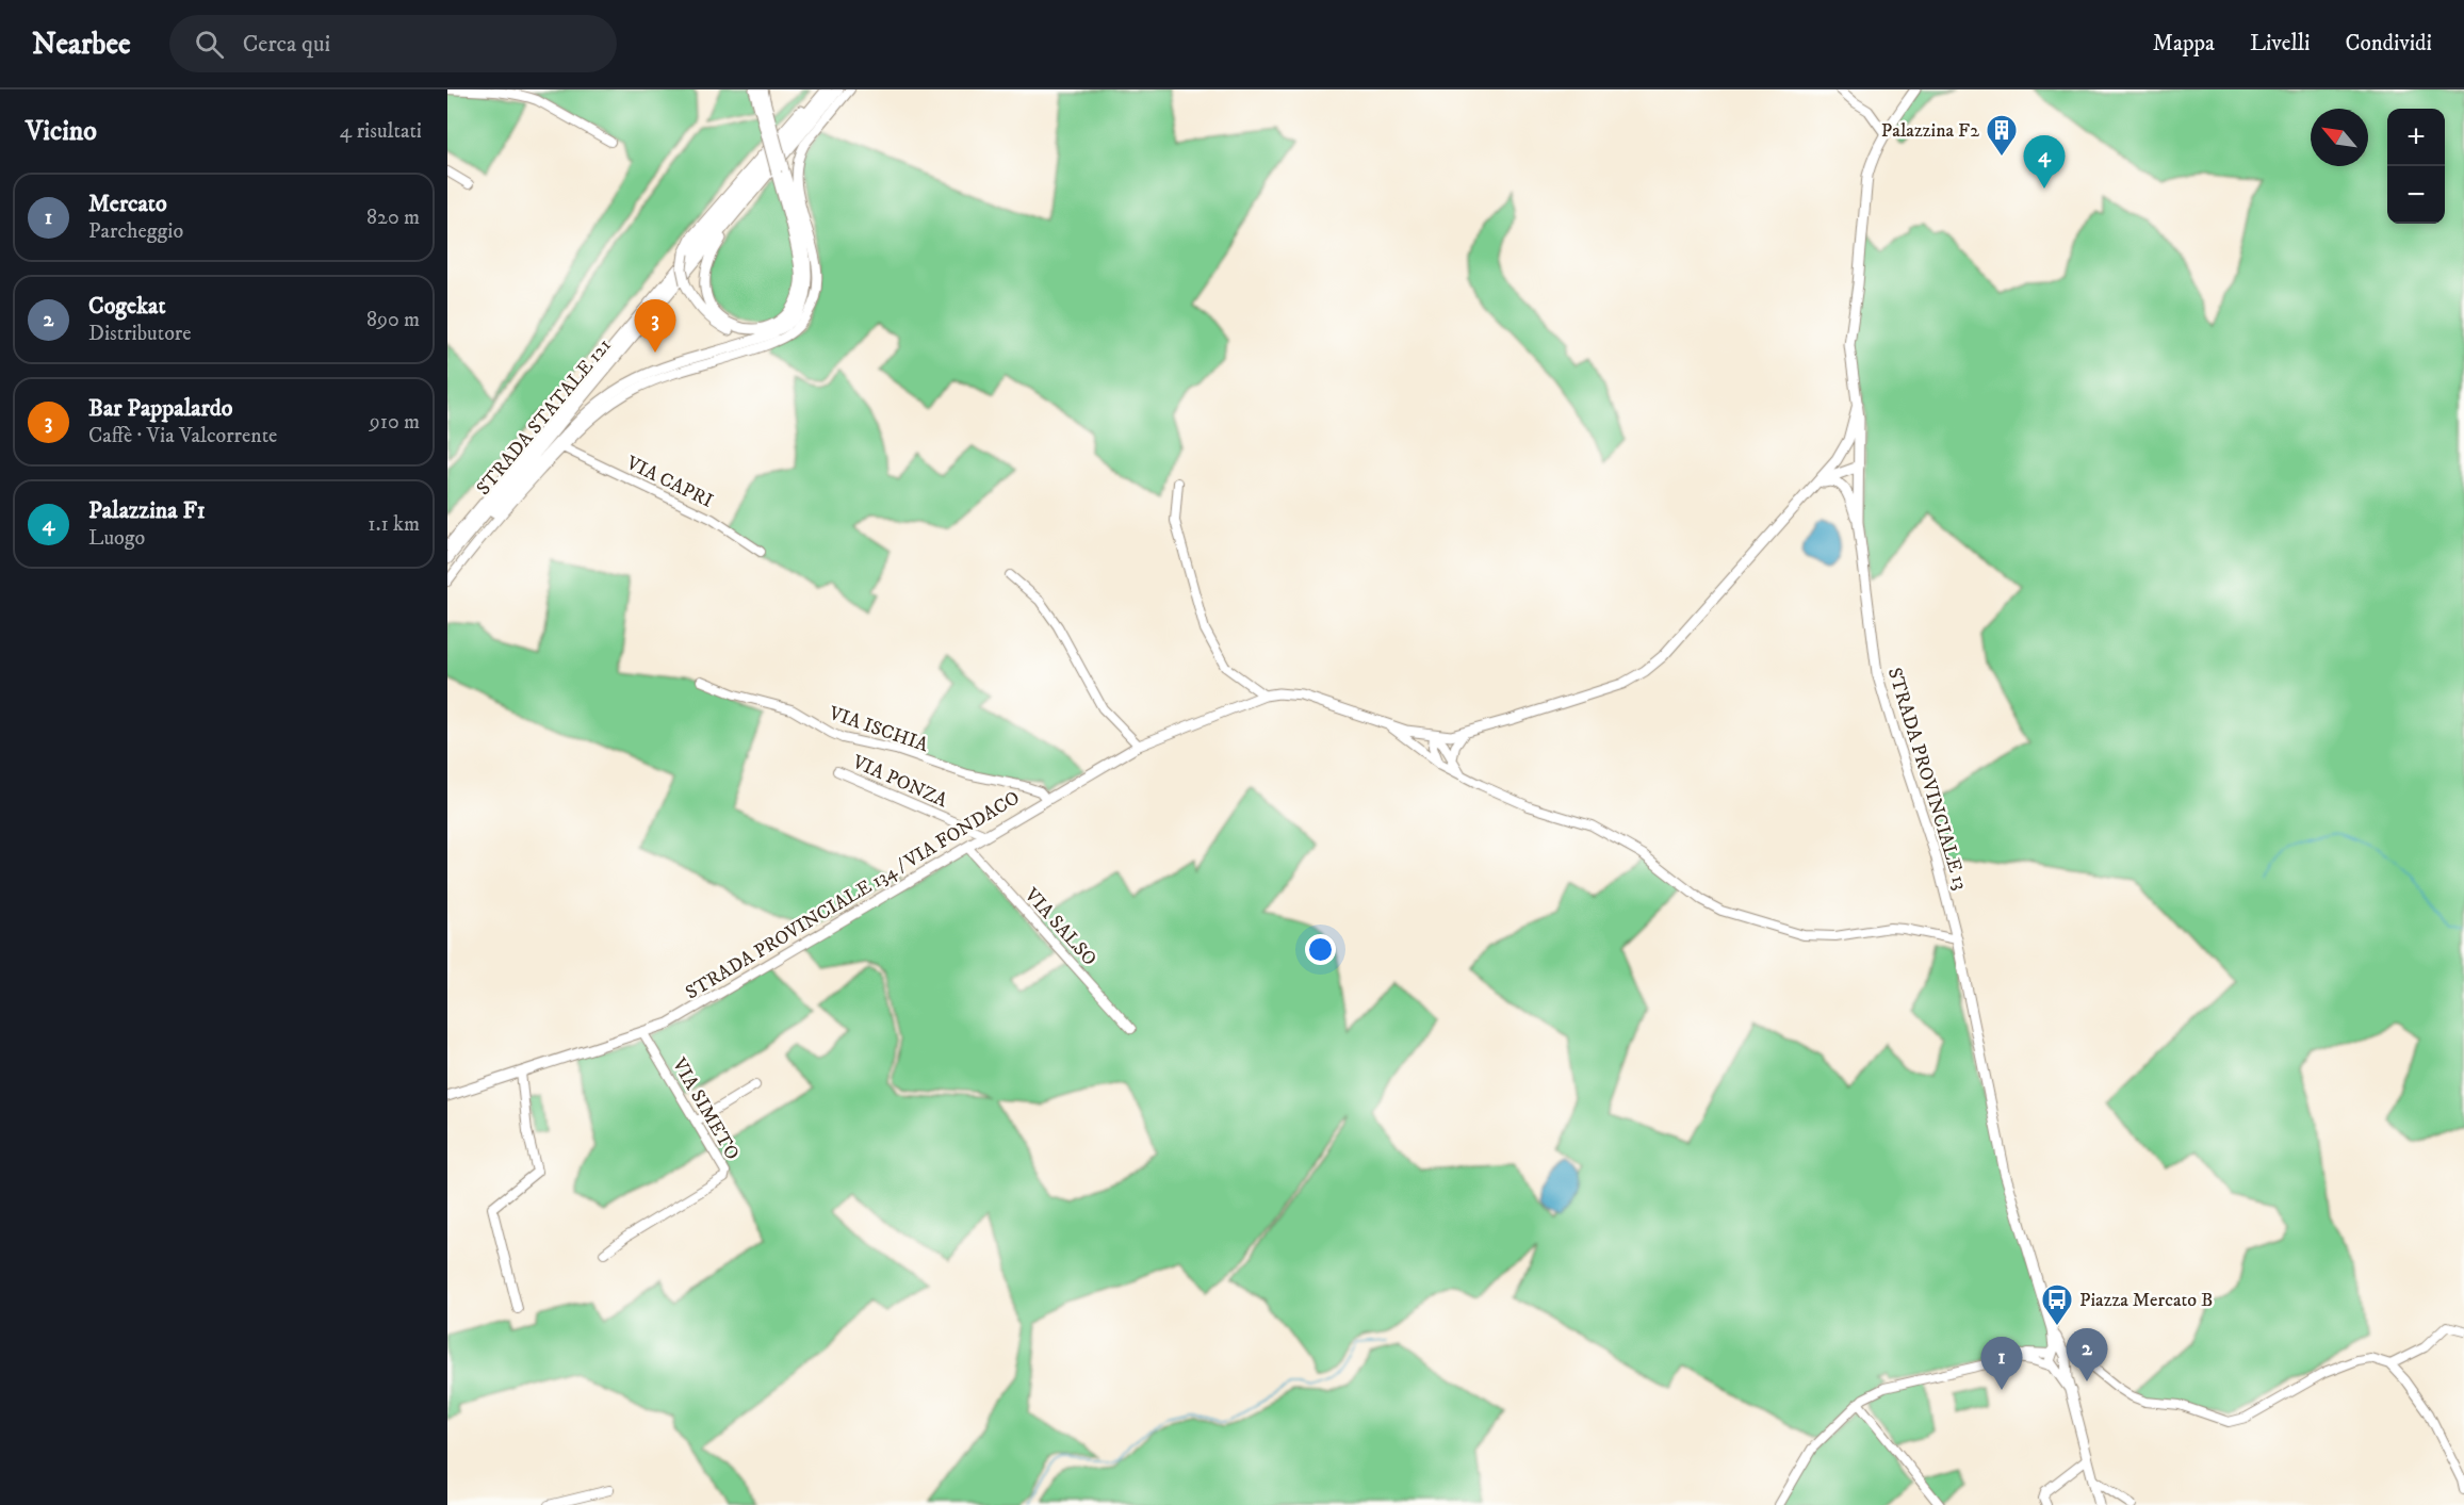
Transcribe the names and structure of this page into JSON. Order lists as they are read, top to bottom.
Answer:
{
  "streets": {
    "main road": ["STRADA STATALE 121", "STRADA PROVINCIALE 13", "STRADA PROVINCIALE 134 / VIA FONDACO"],
    "street": [
      "VIA CAPRI",
      "VIA ISCHIA",
      "VIA PONZA",
      "VIA SALSO",
      "VIA SIMETO"
    ]
  },
  "crossings": [
    ["VIA ISCHIA", "STRADA PROVINCIALE 134 / VIA FONDACO"],
    ["VIA PONZA", "STRADA PROVINCIALE 134 / VIA FONDACO"],
    ["STRADA PROVINCIALE 134 / VIA FONDACO", "VIA SALSO"],
    ["STRADA PROVINCIALE 134 / VIA FONDACO", "VIA SIMETO"]
  ],
  "places": {
    "building": ["Palazzina F2"],
    "bus stop": ["Piazza Mercato B"]
  },
  "north": "top left",
  "page": {
    "header": "Nearbee",
    "search": "Cerca qui",
    "nav": ["Mappa", "Livelli", "Condividi"],
    "heading": ["Vicino", "4 risultati"],
    "map_buttons": ["+", "−"],
    "pins": [
      "4",
      "3",
      "2",
      "1"
    ],
    "list": [
      {
        "mark": "1",
        "name": "Mercato",
        "note": "Parcheggio",
        "value": "820 m"
      },
      {
        "mark": "2",
        "name": "Cogekat",
        "note": "Distributore",
        "value": "890 m"
      },
      {
        "mark": "3",
        "name": "Bar Pappalardo",
        "note": "Caffè · Via Valcorrente",
        "value": "910 m"
      },
      {
        "mark": "4",
        "name": "Palazzina F1",
        "note": "Luogo",
        "value": "1.1 km"
      }
    ]
  }
}
